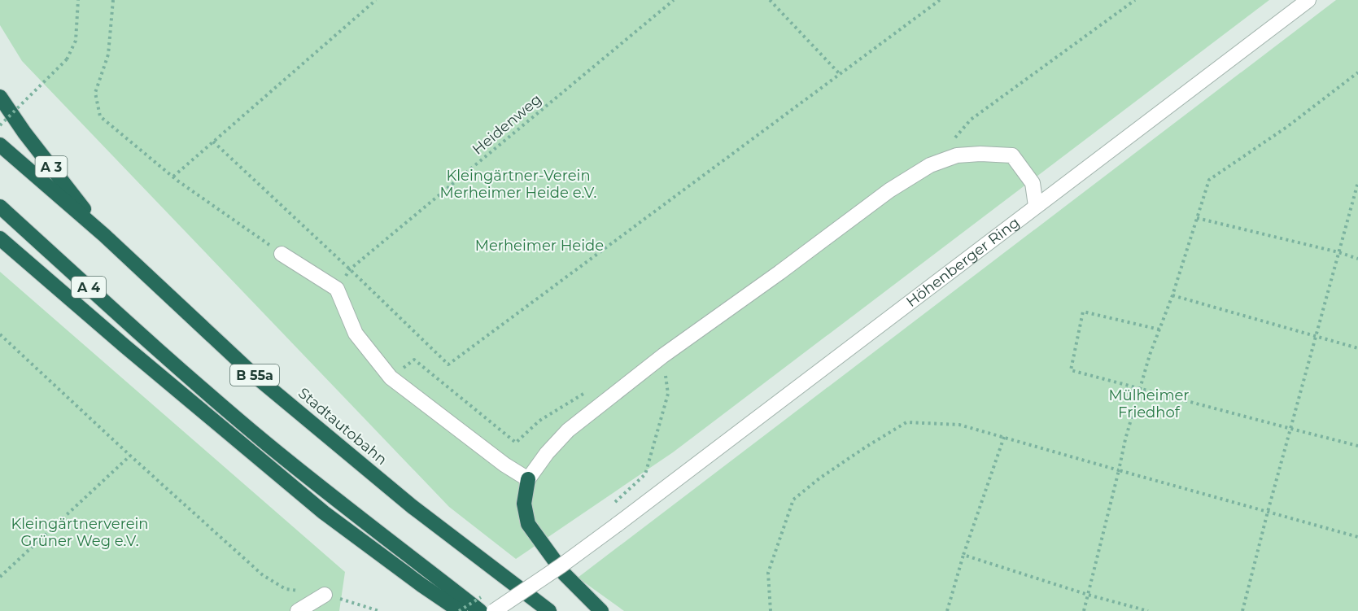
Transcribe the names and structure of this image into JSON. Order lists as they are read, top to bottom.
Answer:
{
  "streets": {
    "highway": [
      "A 3",
      "A 4",
      "B 55a",
      "Stadtautobahn"
    ],
    "street": ["Höhenberger Ring"],
    "path": ["Heidenweg"]
  },
  "crossings": [
    ["A 3", "Stadtautobahn"],
    ["A 4", "B 55a"]
  ],
  "parks": [
    "Kleingärtner-Verein Merheimer Heide e.V.",
    "Merheimer Heide",
    "Mülheimer Friedhof",
    "Kleingärtnerverein Grüner Weg e.V."
  ]
}
